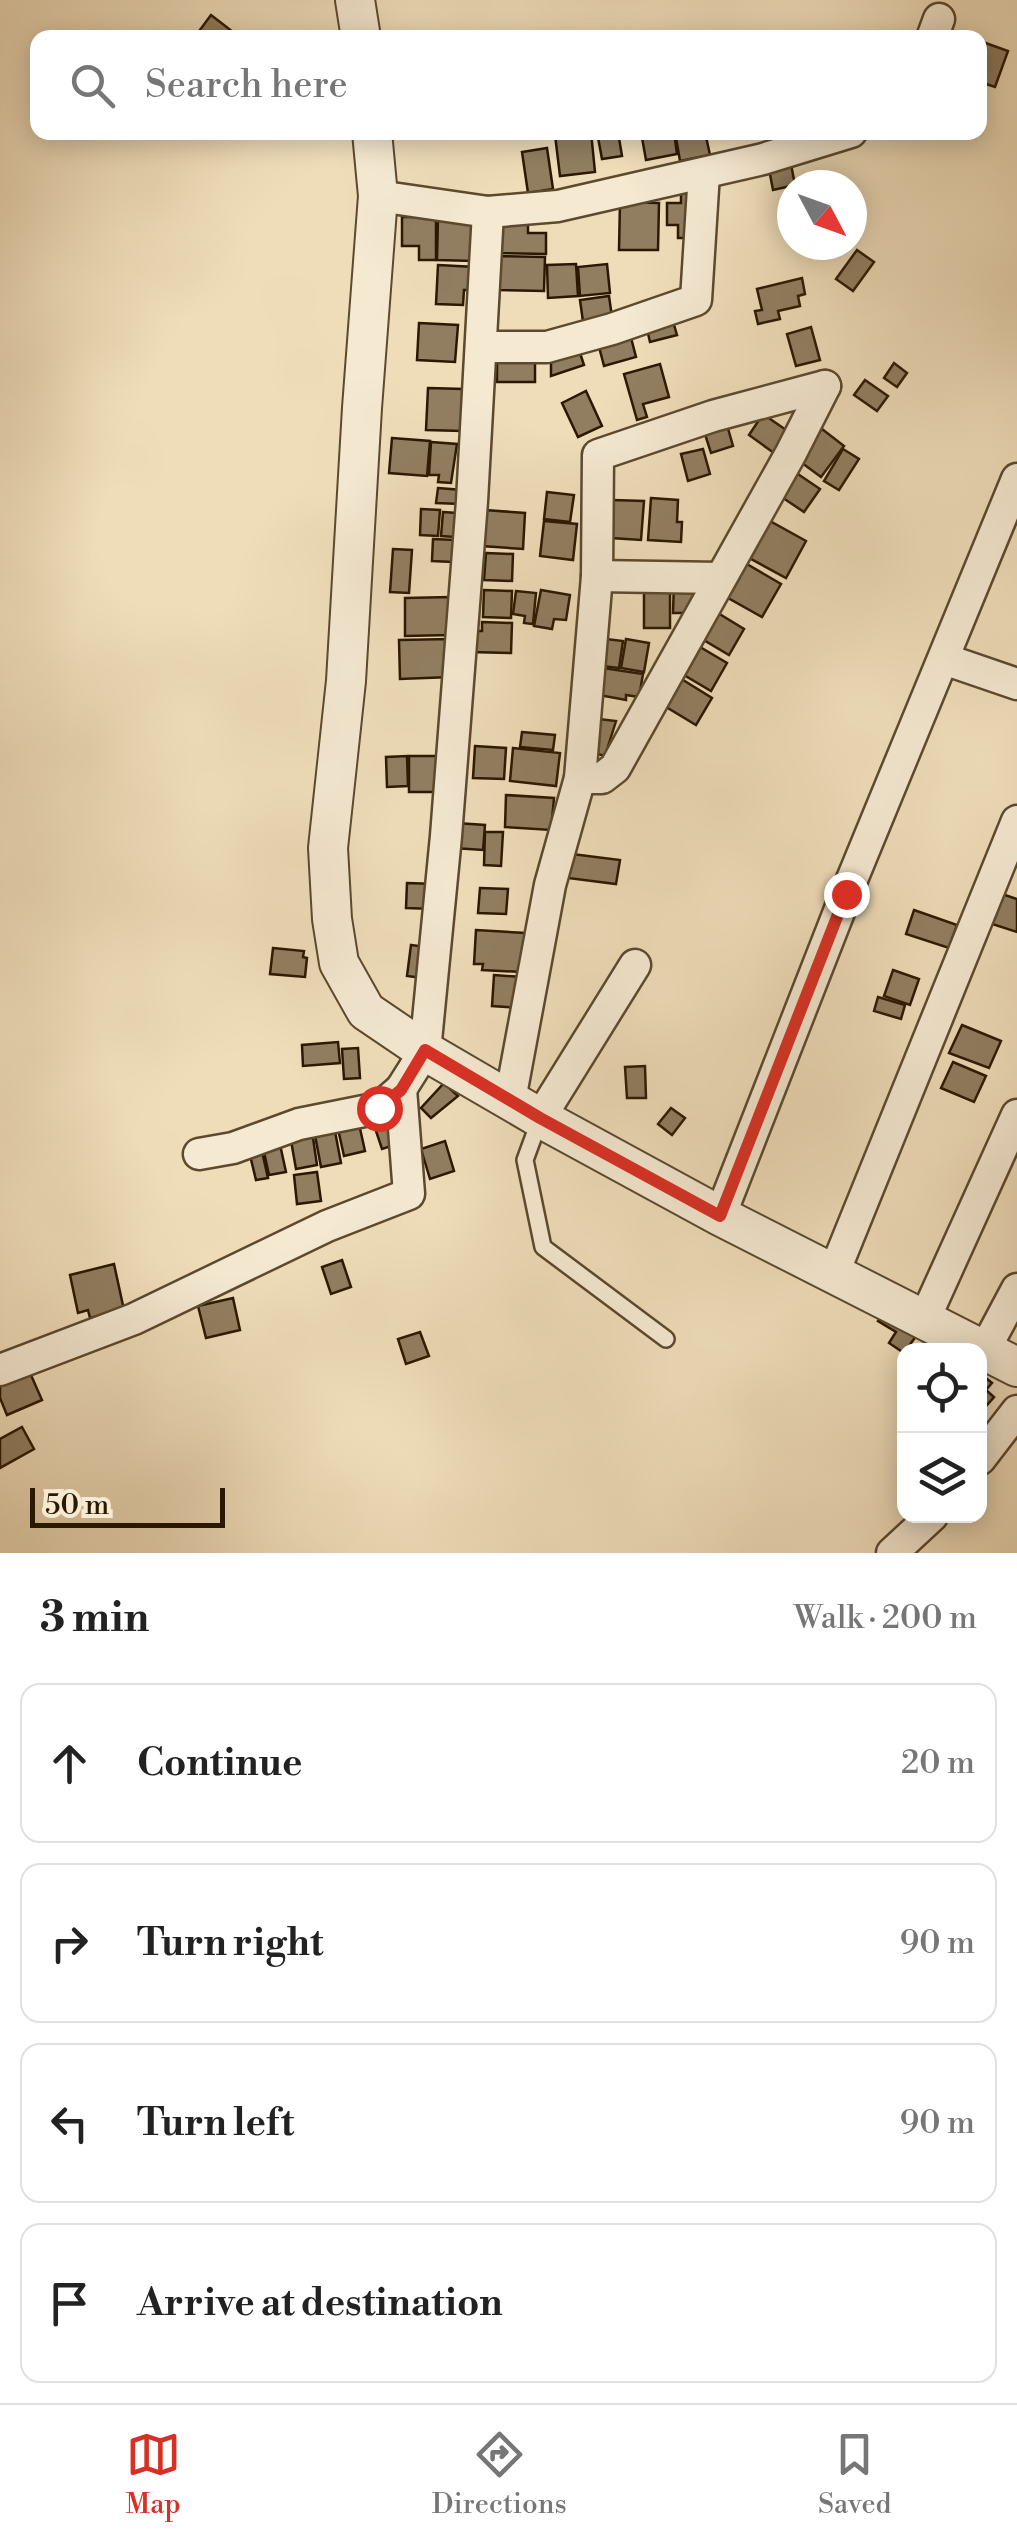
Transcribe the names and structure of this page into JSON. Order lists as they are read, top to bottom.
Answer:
{
  "scale_bar": "50 m",
  "north": "bottom right",
  "page": {
    "search": "Search here",
    "scale": "50 m",
    "heading": ["3 min", "Walk · 200 m"],
    "list": [
      ["Continue", "20 m"],
      ["Turn right", "90 m"],
      ["Turn left", "90 m"],
      "Arrive at destination"
    ],
    "nav": ["Map", "Directions", "Saved"]
  }
}
